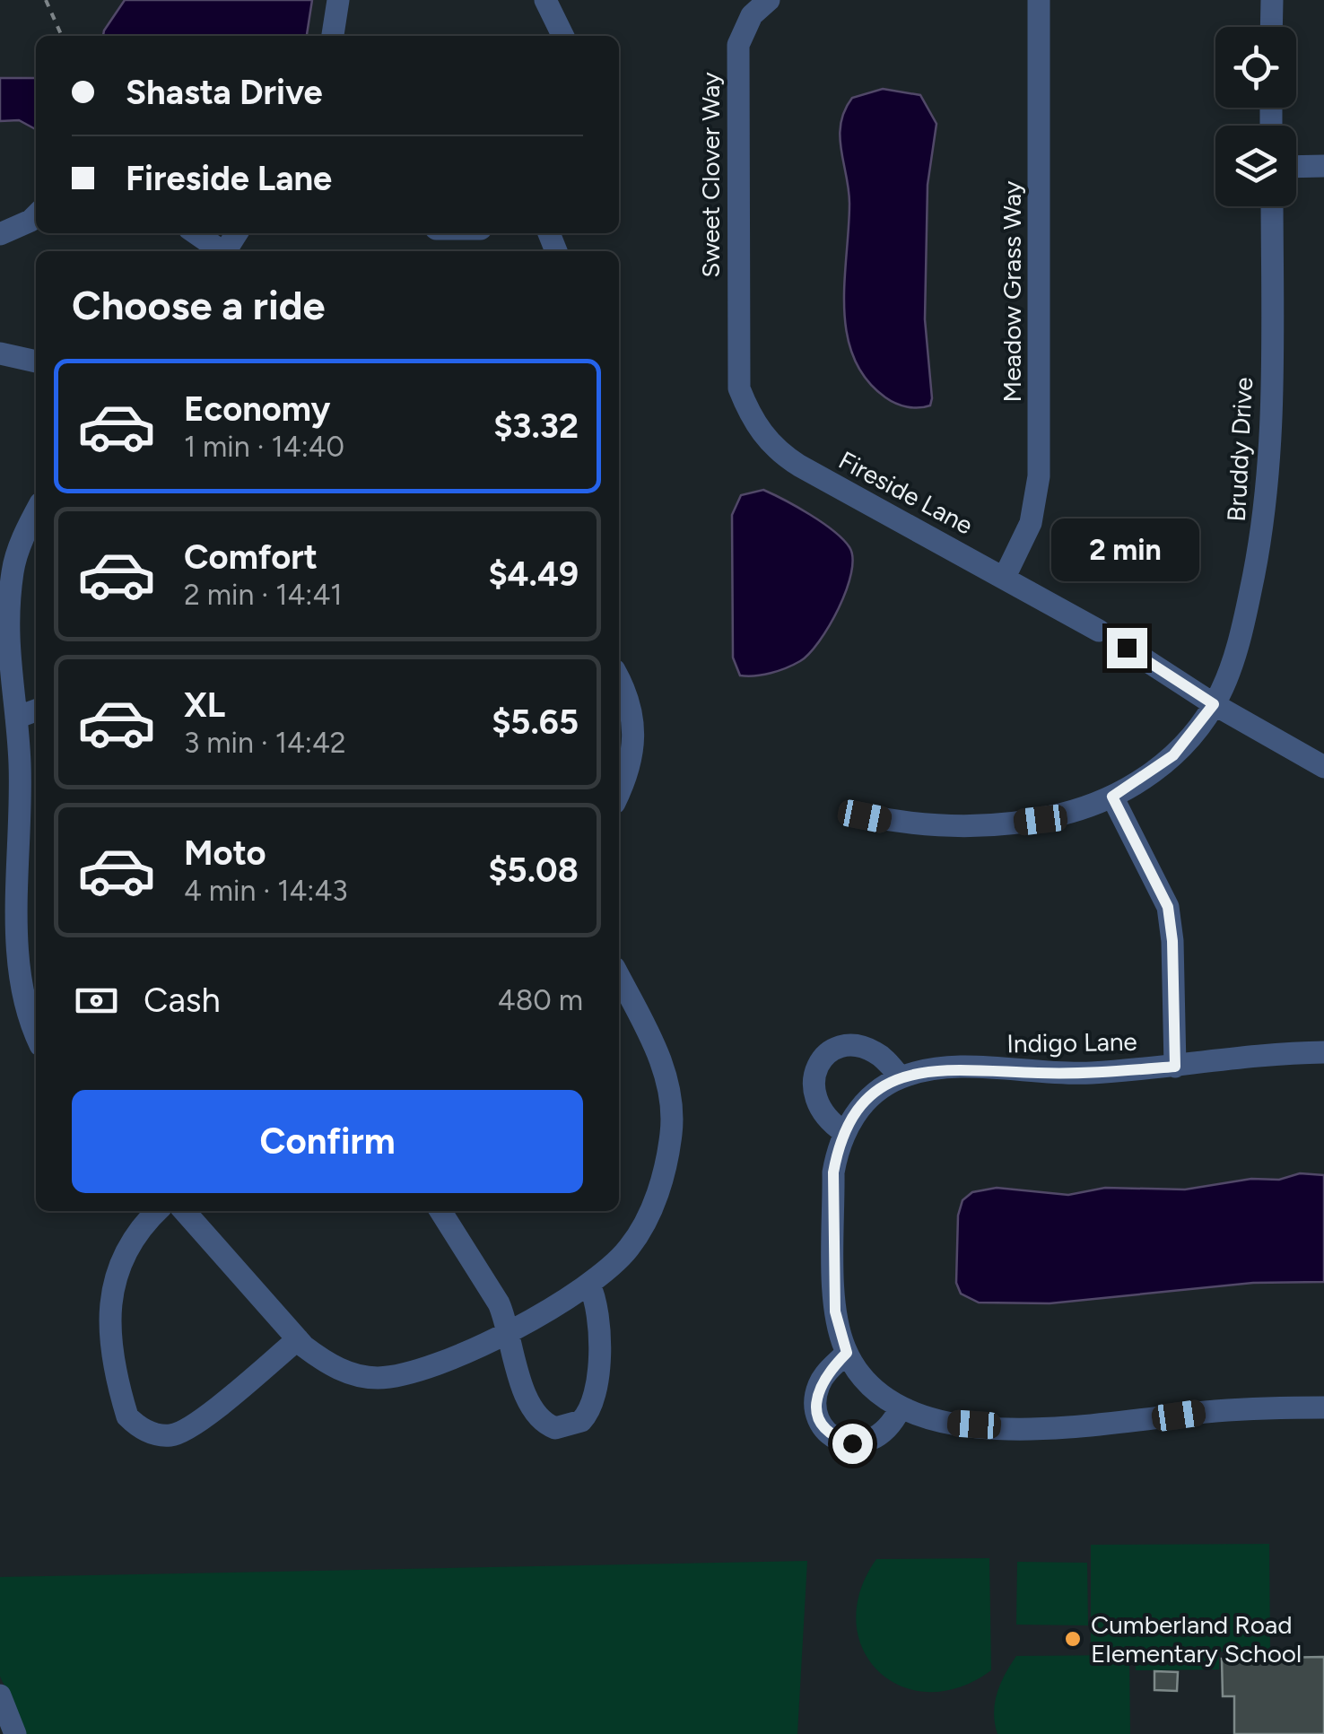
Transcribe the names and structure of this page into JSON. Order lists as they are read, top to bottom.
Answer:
{
  "streets": {
    "street": [
      "Sweet Clover Way",
      "Meadow Grass Way",
      "Bruddy Drive",
      "Fireside Lane",
      "Indigo Lane"
    ]
  },
  "crossings": [
    ["Sweet Clover Way", "Fireside Lane"],
    ["Meadow Grass Way", "Fireside Lane"]
  ],
  "places": ["Cumberland Road Elementary School"],
  "page": {
    "banner": ["Shasta Drive", "Fireside Lane"],
    "heading": "Choose a ride",
    "list": [
      {
        "name": "Economy",
        "note": "1 min · 14:40",
        "value": "$3.32"
      },
      {
        "name": "Comfort",
        "note": "2 min · 14:41",
        "value": "$4.49"
      },
      {
        "name": "XL",
        "note": "3 min · 14:42",
        "value": "$5.65"
      },
      {
        "name": "Moto",
        "note": "4 min · 14:43",
        "value": "$5.08"
      }
    ],
    "bubble": "2 min",
    "pay": ["Cash", "480 m"],
    "buttons": "Confirm"
  }
}
